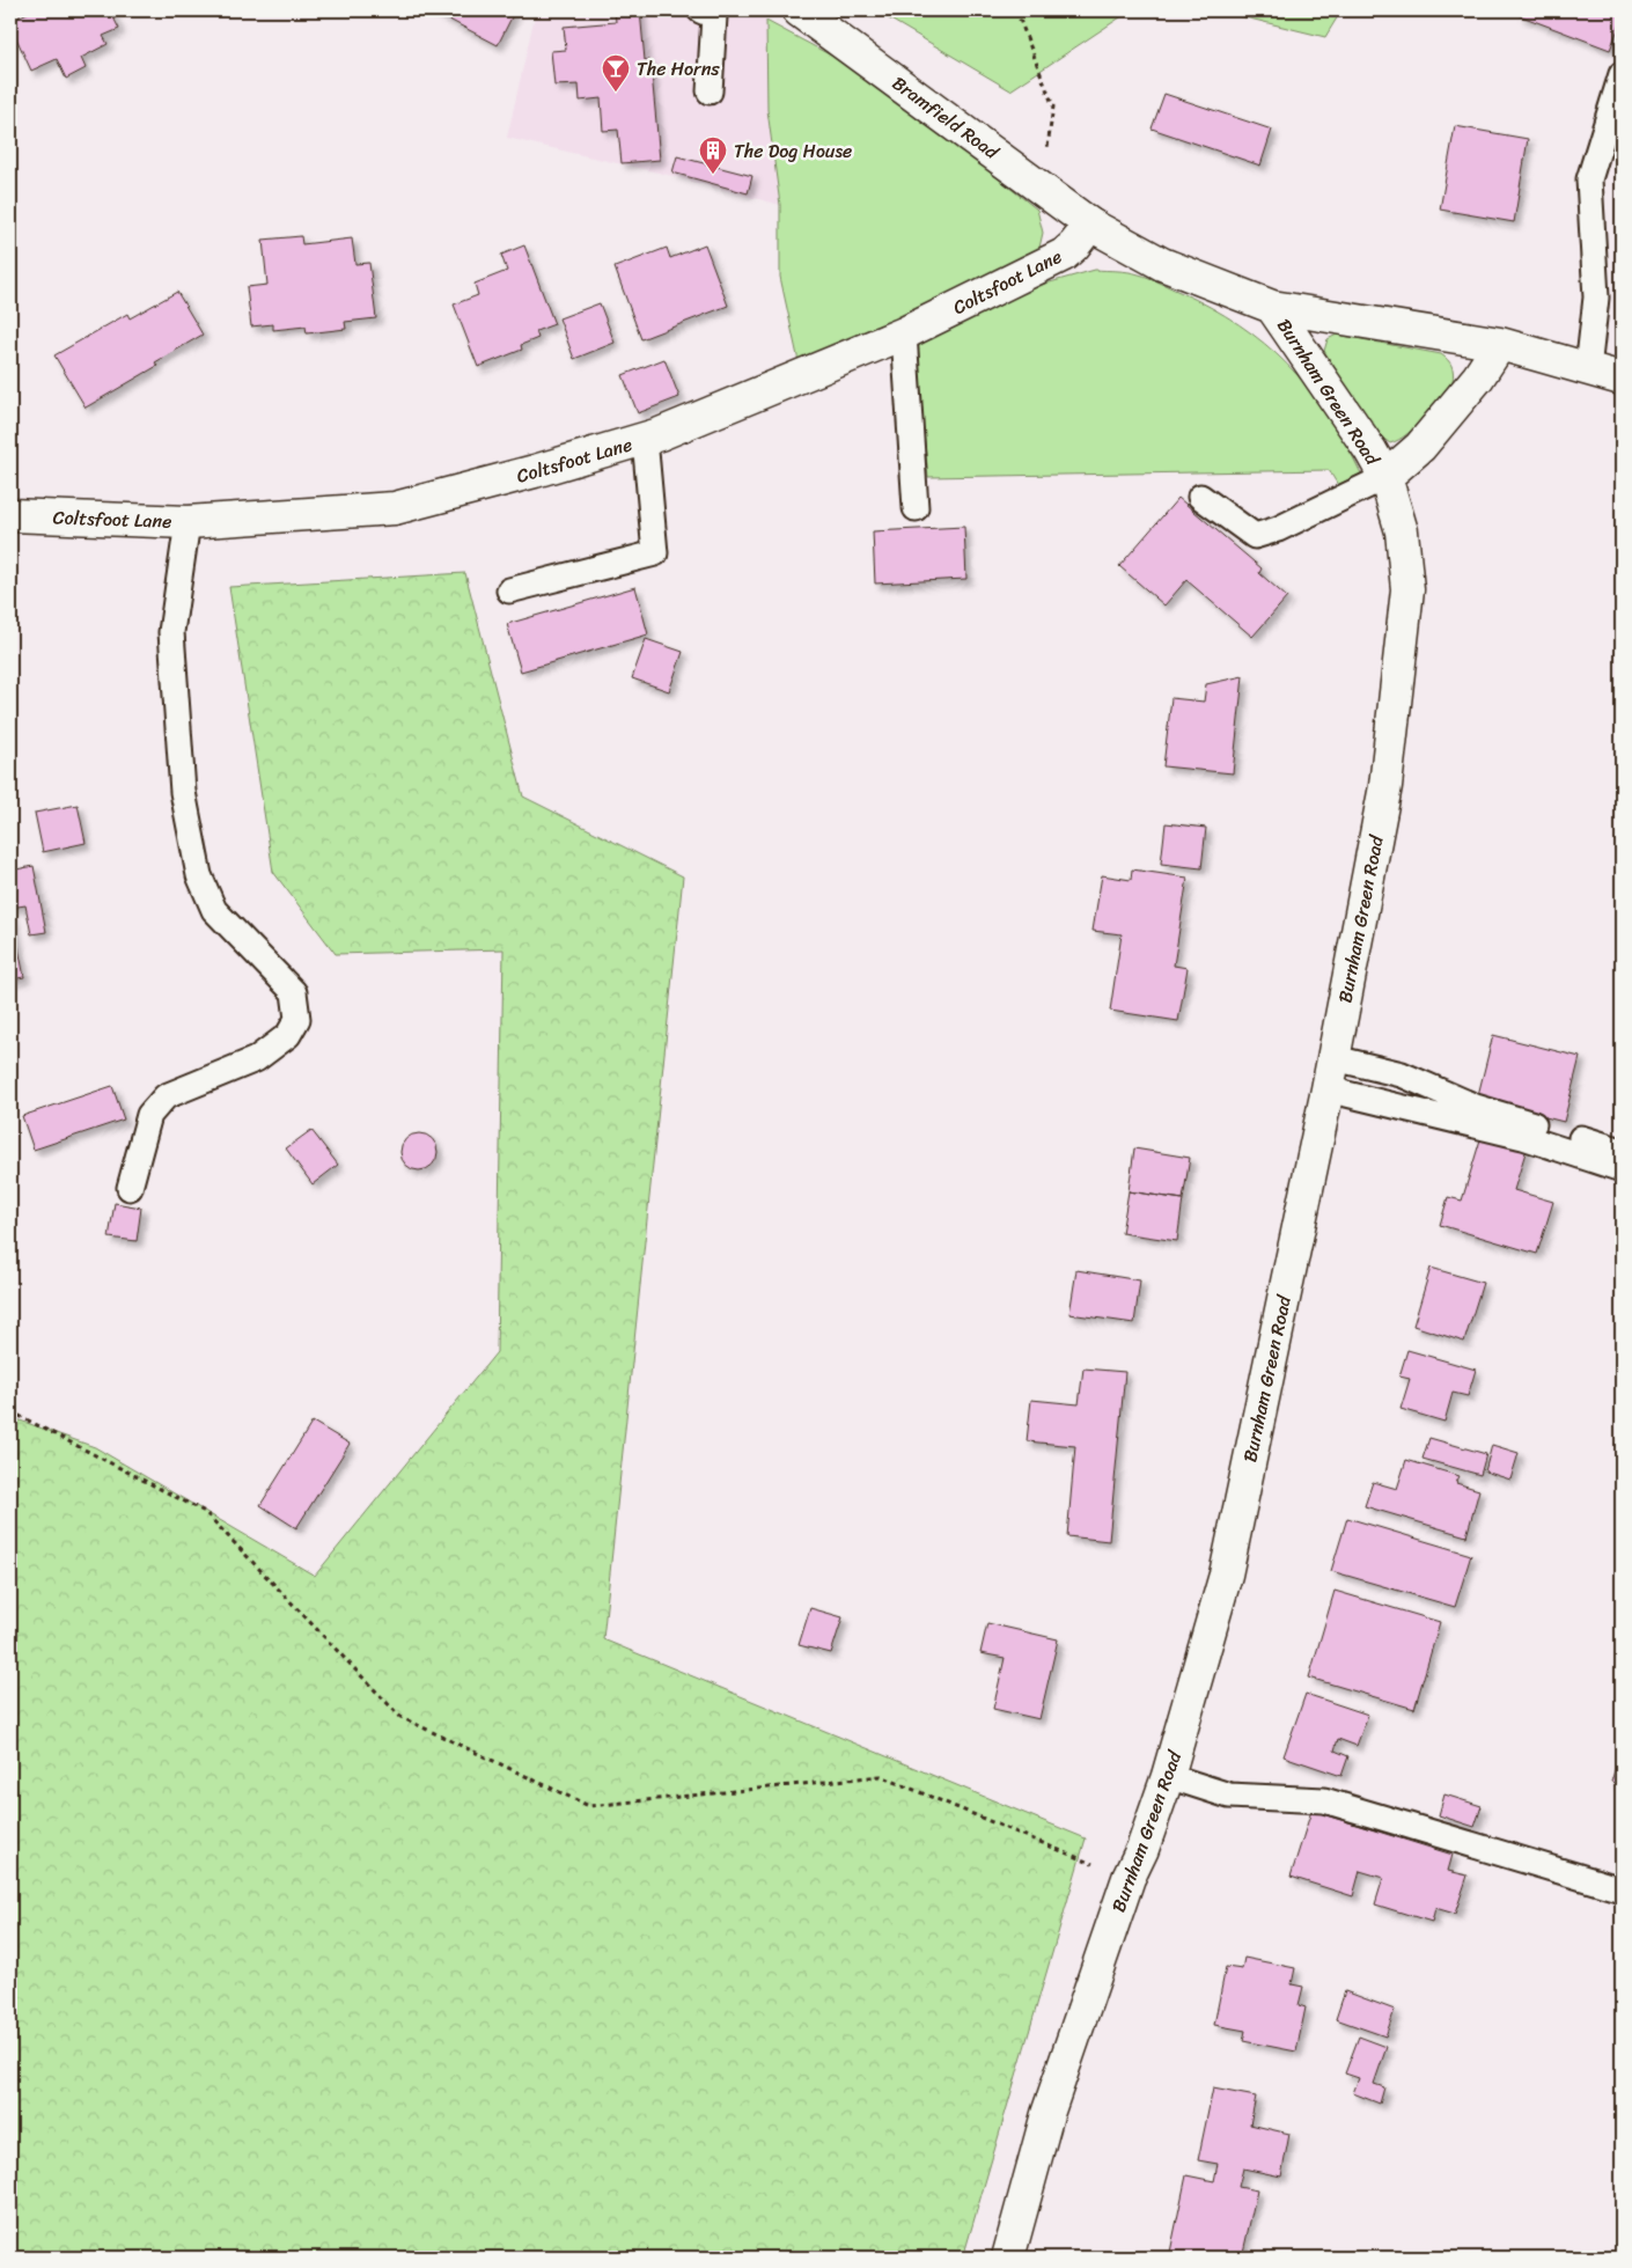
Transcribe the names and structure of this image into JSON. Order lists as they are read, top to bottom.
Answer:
{
  "streets": {
    "street": ["Bramfield Road", "Coltsfoot Lane", "Burnham Green Road"]
  },
  "crossings": [
    ["Bramfield Road", "Coltsfoot Lane"],
    ["Bramfield Road", "Burnham Green Road"]
  ],
  "places": {
    "bar": ["The Horns"],
    "building": ["The Dog House"]
  }
}
